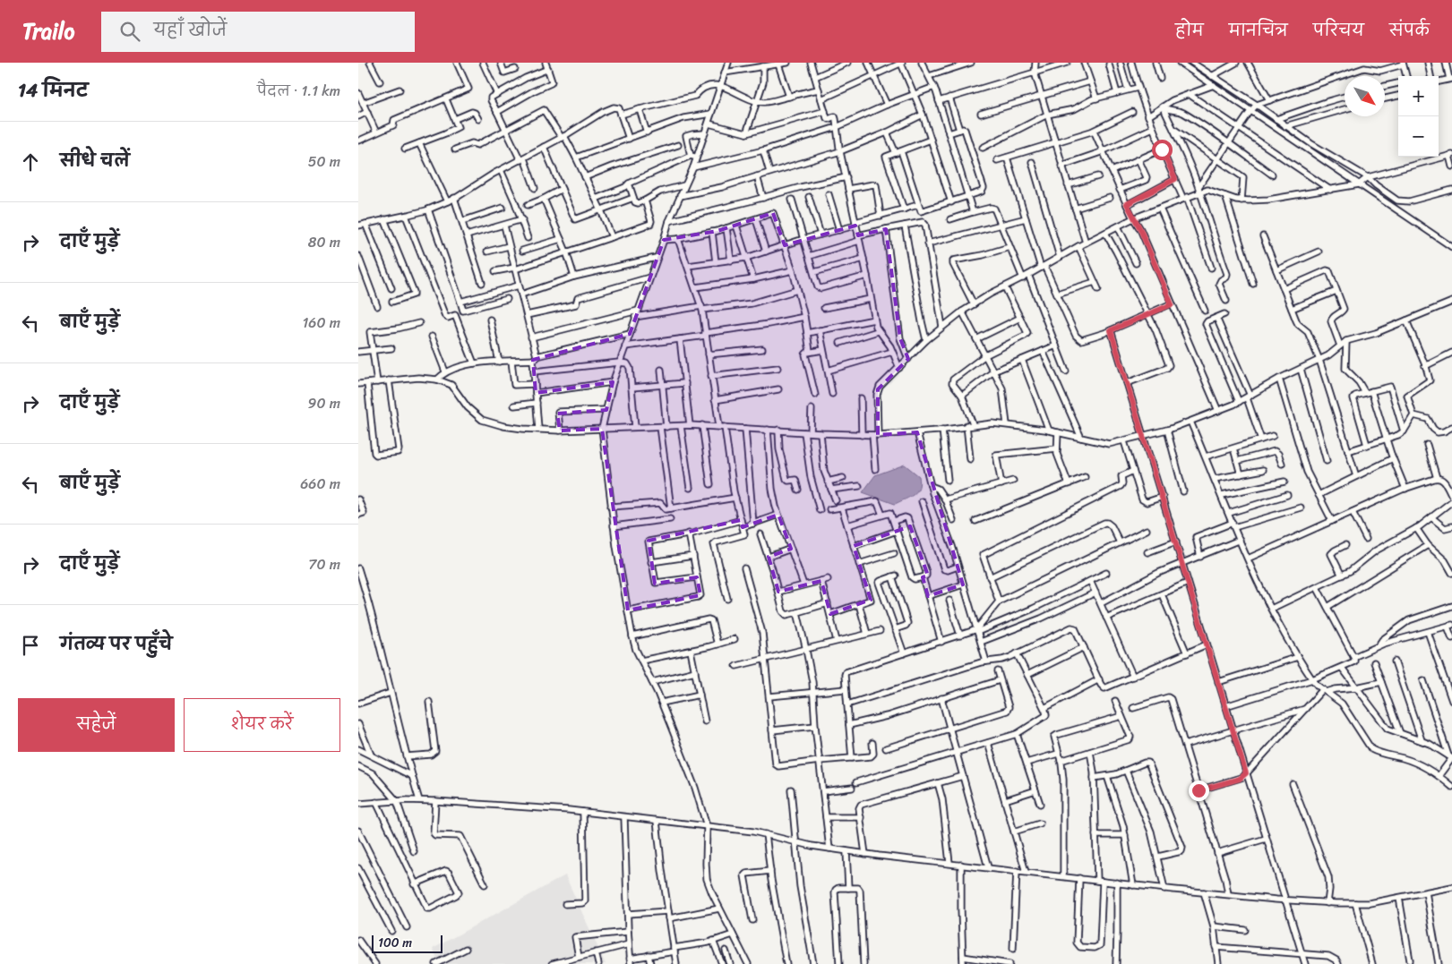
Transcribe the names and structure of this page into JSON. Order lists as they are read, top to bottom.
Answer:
{
  "scale_bar": "100 m",
  "north": "bottom right",
  "page": {
    "header": "Trailo",
    "search": "यहाँ खोजें",
    "nav": [
      "होम",
      "मानचित्र",
      "परिचय",
      "संपर्क"
    ],
    "heading": ["14 मिनट", "पैदल · 1.1 km"],
    "map_buttons": ["+", "−"],
    "list": [
      ["सीधे चलें", "50 m"],
      ["दाएँ मुड़ें", "80 m"],
      ["बाएँ मुड़ें", "160 m"],
      ["दाएँ मुड़ें", "90 m"],
      ["बाएँ मुड़ें", "660 m"],
      ["दाएँ मुड़ें", "70 m"],
      "गंतव्य पर पहुँचे"
    ],
    "buttons": ["सहेजें", "शेयर करें"],
    "scale": "100 m"
  }
}
